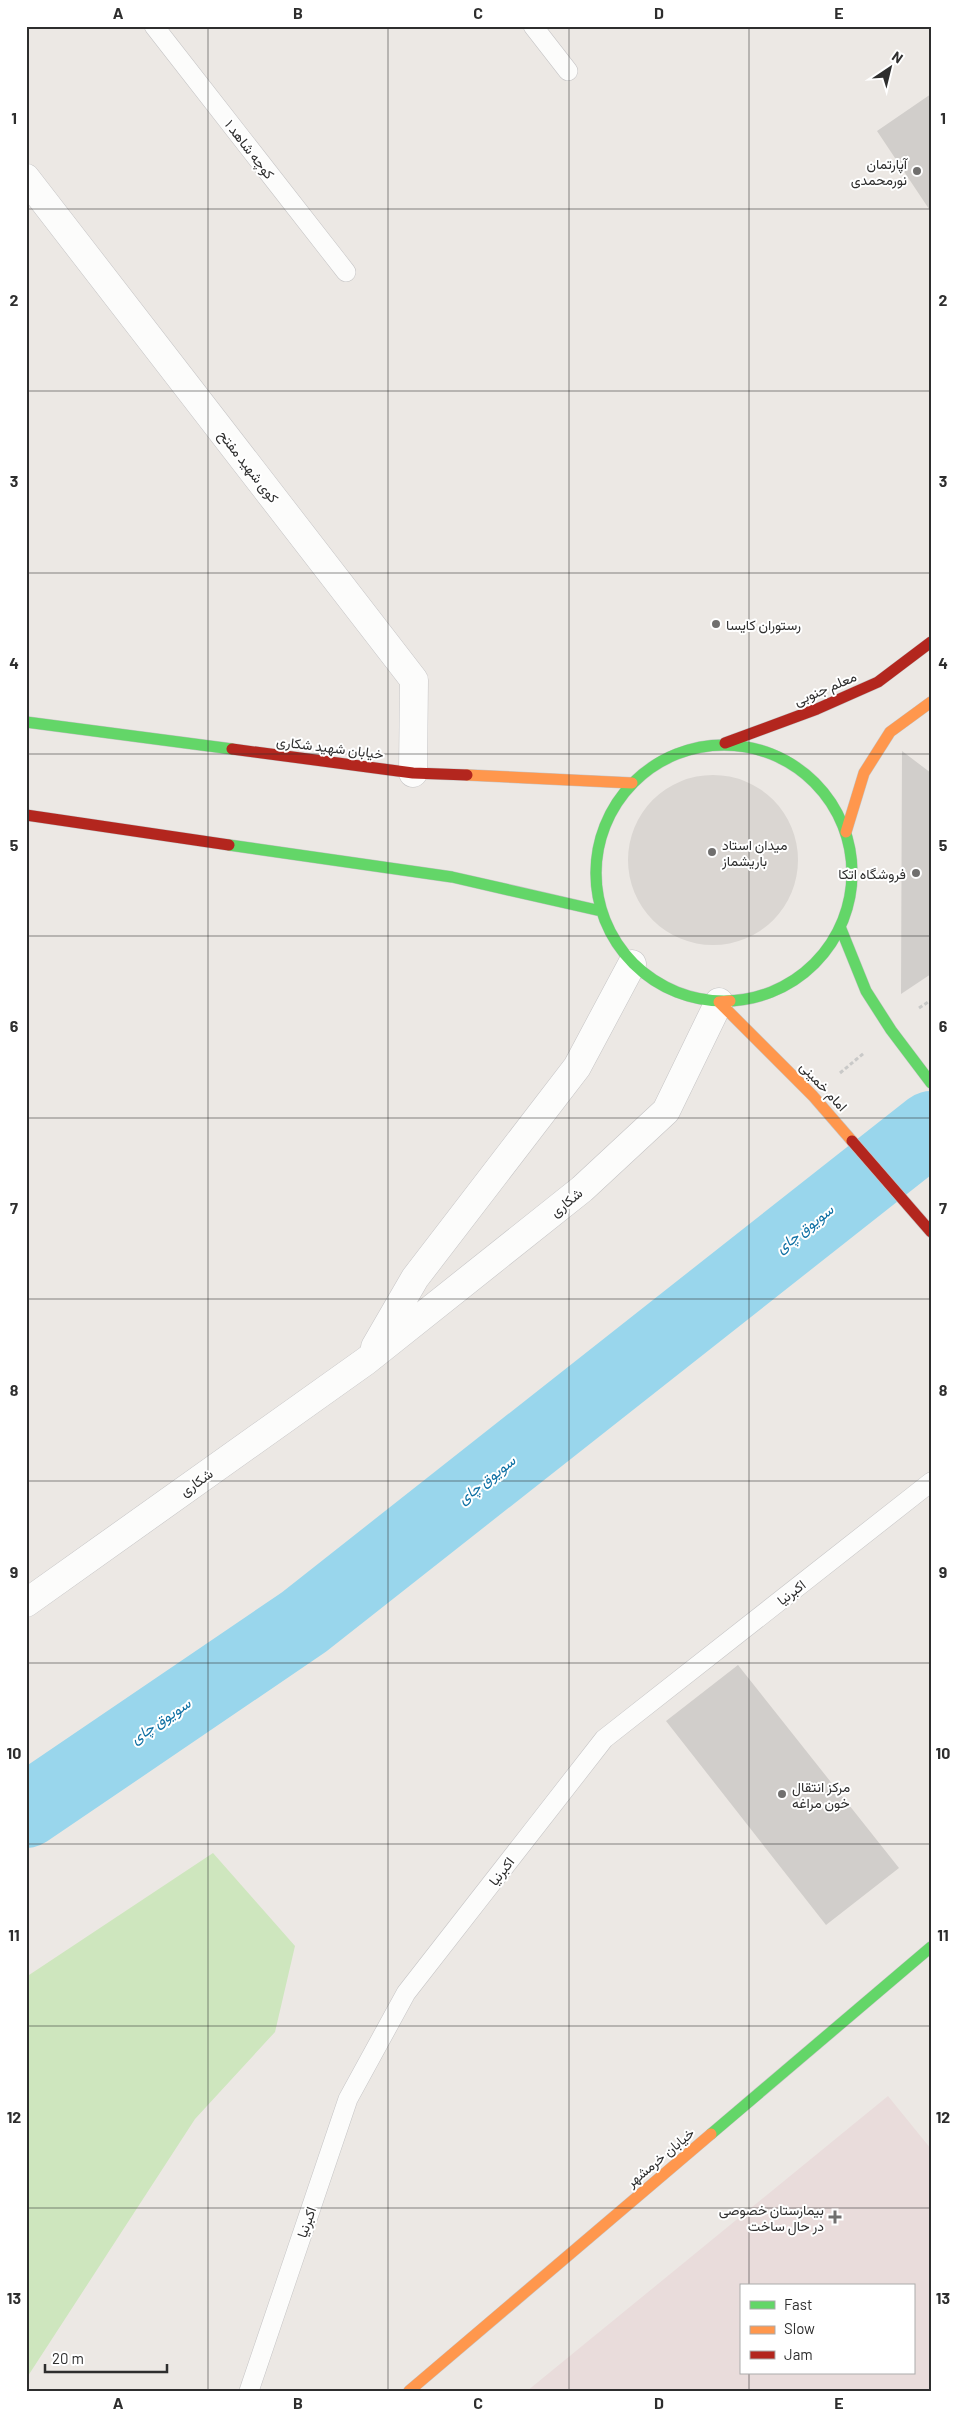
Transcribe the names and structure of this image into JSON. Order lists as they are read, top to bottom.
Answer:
{
  "streets": {
    "street": [
      "کوی شهید مفتح",
      "معلم جنوبی",
      "خیابان شهید شکاری",
      "امام خمینی",
      "شکاری",
      "خیابان خرمشهر"
    ],
    "lane": ["کوچه شاهد ۱", "اکبرنیا"]
  },
  "crossings": [
    ["کوی شهید مفتح", "خیابان شهید شکاری"],
    ["امام خمینی", "شکاری"]
  ],
  "water": ["سویوق چای"],
  "places": {
    "other": [
      "آپارتمان نورمحمدی",
      "رستوران کایسا",
      "ميدان استاد باریشماز",
      "فروشگاه اتکا",
      "مرکز انتقال خون مراغه"
    ],
    "health": ["بیمارستان خصوصی در حال ساخت"]
  },
  "legend": ["Fast", "Slow", "Jam"],
  "scale_bar": "20 m",
  "north": "top right",
  "grid": {
    "columns": [
      "A",
      "B",
      "C",
      "D",
      "E"
    ],
    "rows": [
      "1",
      "2",
      "3",
      "4",
      "5",
      "6",
      "7",
      "8",
      "9",
      "10",
      "11",
      "12",
      "13"
    ]
  }
}
